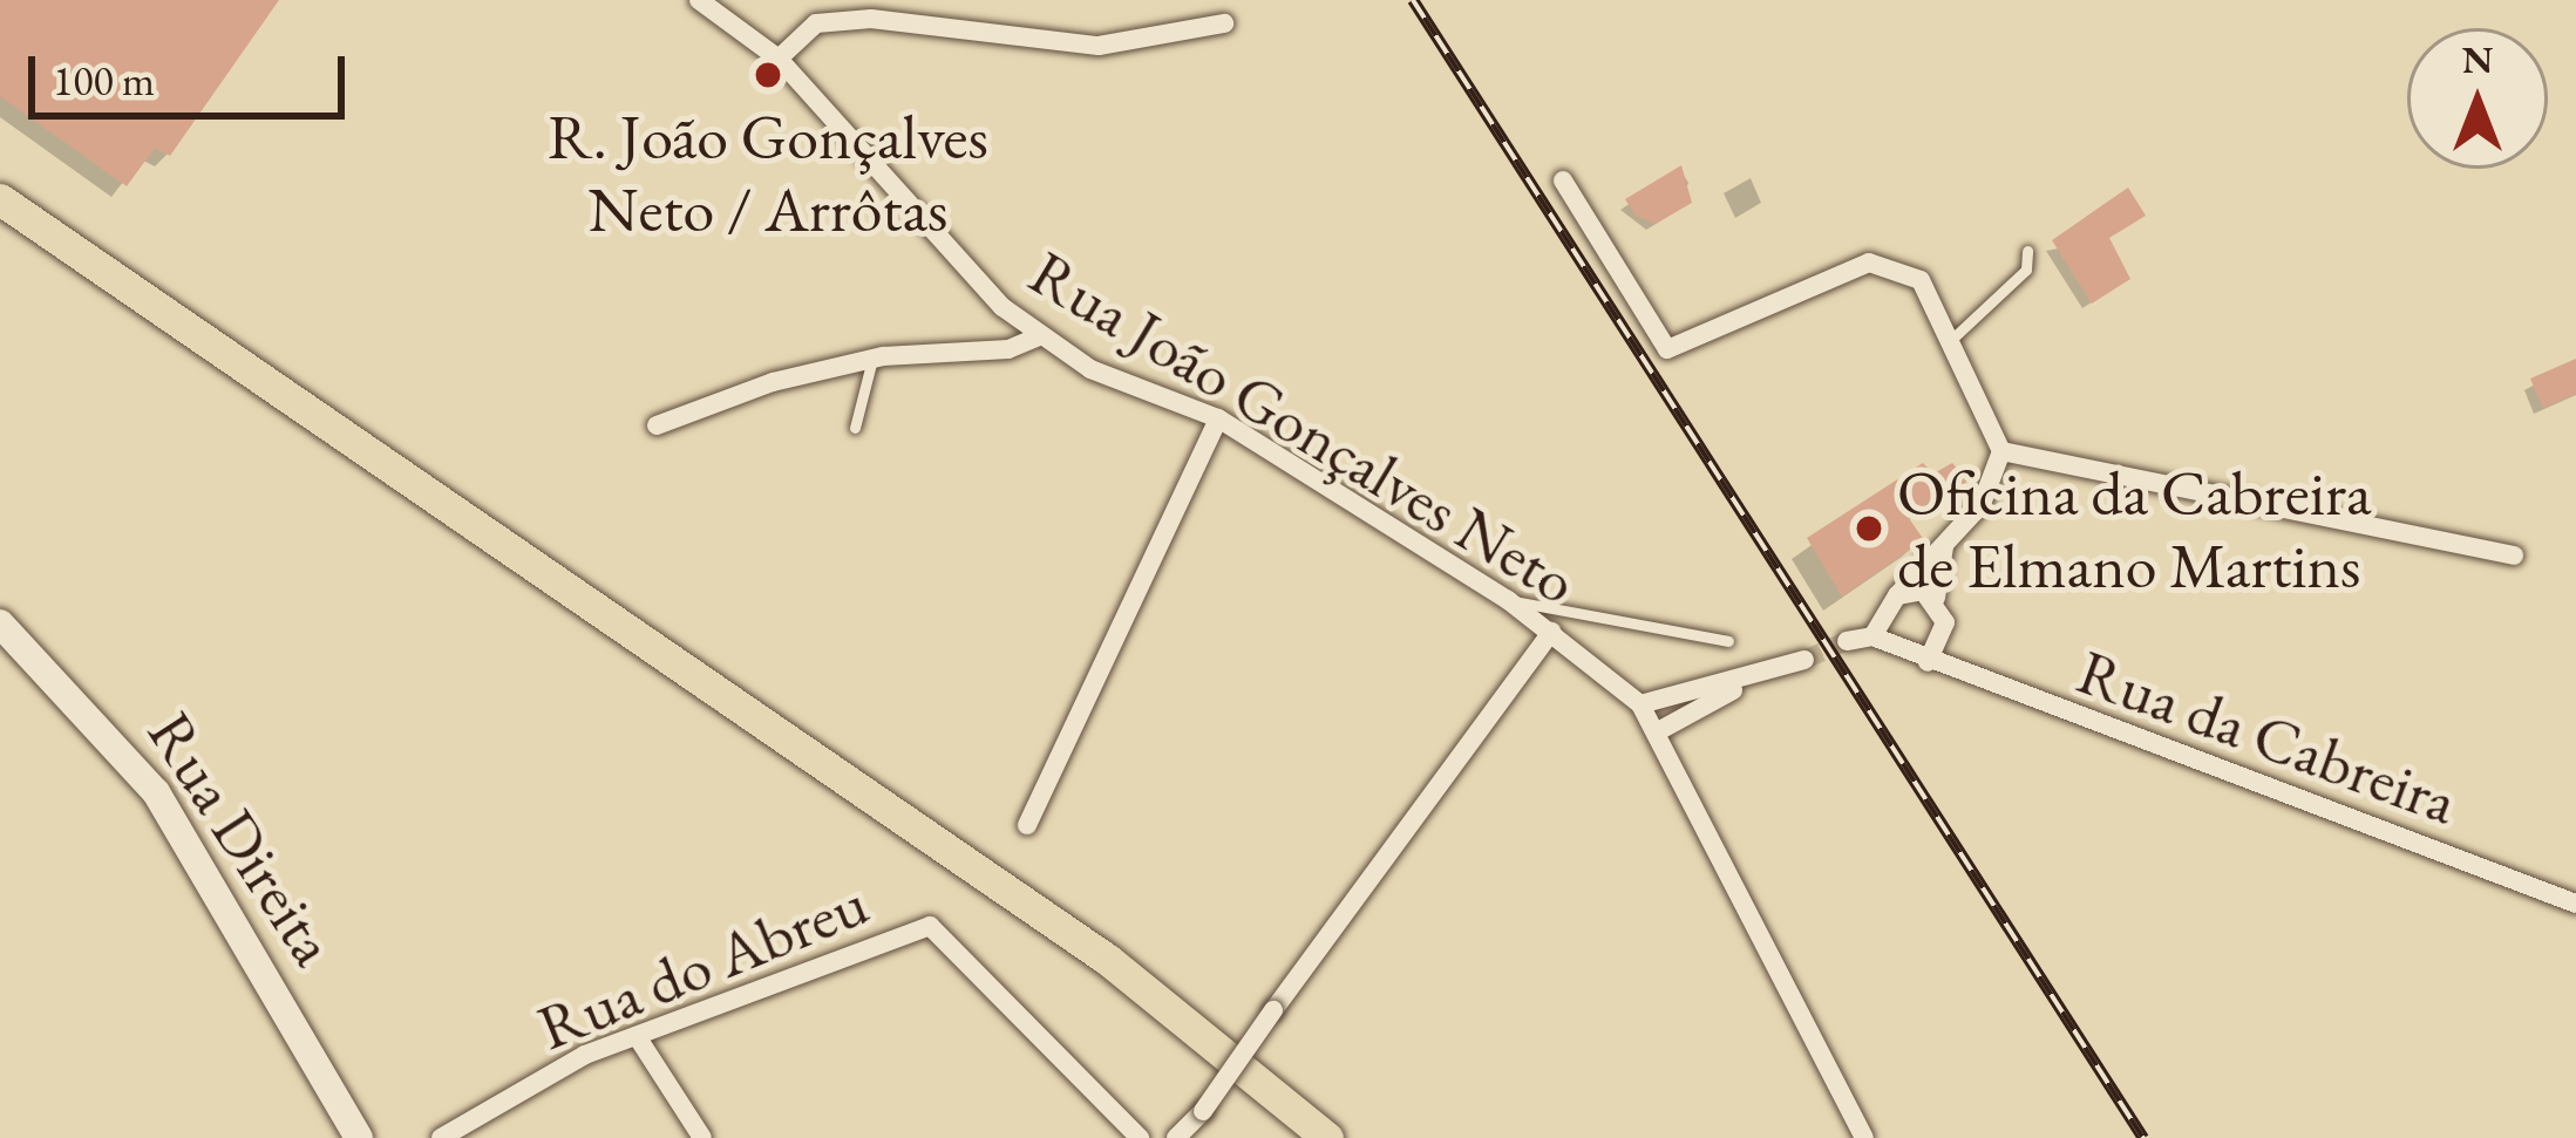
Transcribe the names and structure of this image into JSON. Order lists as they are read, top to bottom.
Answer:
{
  "streets": {
    "main road": ["Rua Direita"],
    "street": ["Rua João Gonçalves Neto", "Rua da Cabreira", "Rua do Abreu"]
  },
  "places": ["R. João Gonçalves Neto / Arrôtas", "Oficina da Cabreira de Elmano Martins"],
  "scale_bar": "100 m",
  "north": "top"
}
